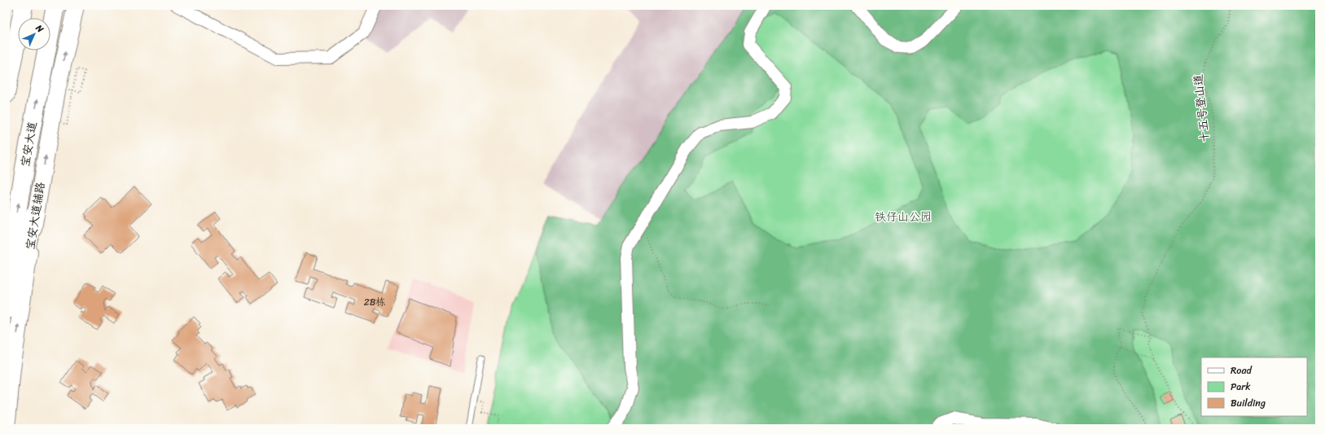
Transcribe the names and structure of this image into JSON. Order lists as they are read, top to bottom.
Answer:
{
  "streets": {
    "main road": ["宝安大道", "宝安大道辅路"],
    "path": ["十五号登山道"]
  },
  "parks": ["铁仔山公园"],
  "house_numbers": ["2B栋"],
  "legend": ["Road", "Park", "Building"],
  "north": "top right"
}
